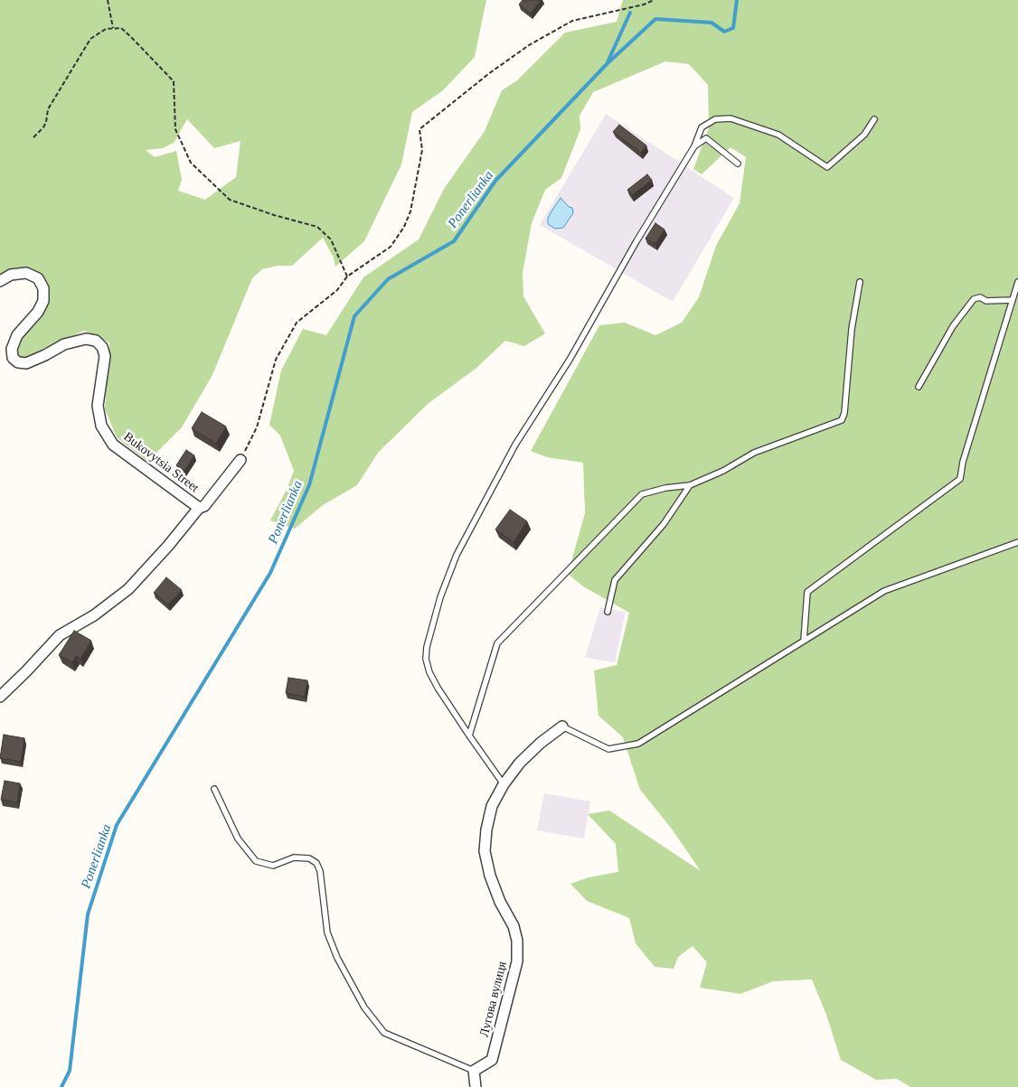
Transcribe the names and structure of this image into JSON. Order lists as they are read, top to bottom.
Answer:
{
  "streets": {
    "street": ["Bukovytsia Street", "Лугова вулиця"]
  },
  "water": ["Ponerlianka"]
}
